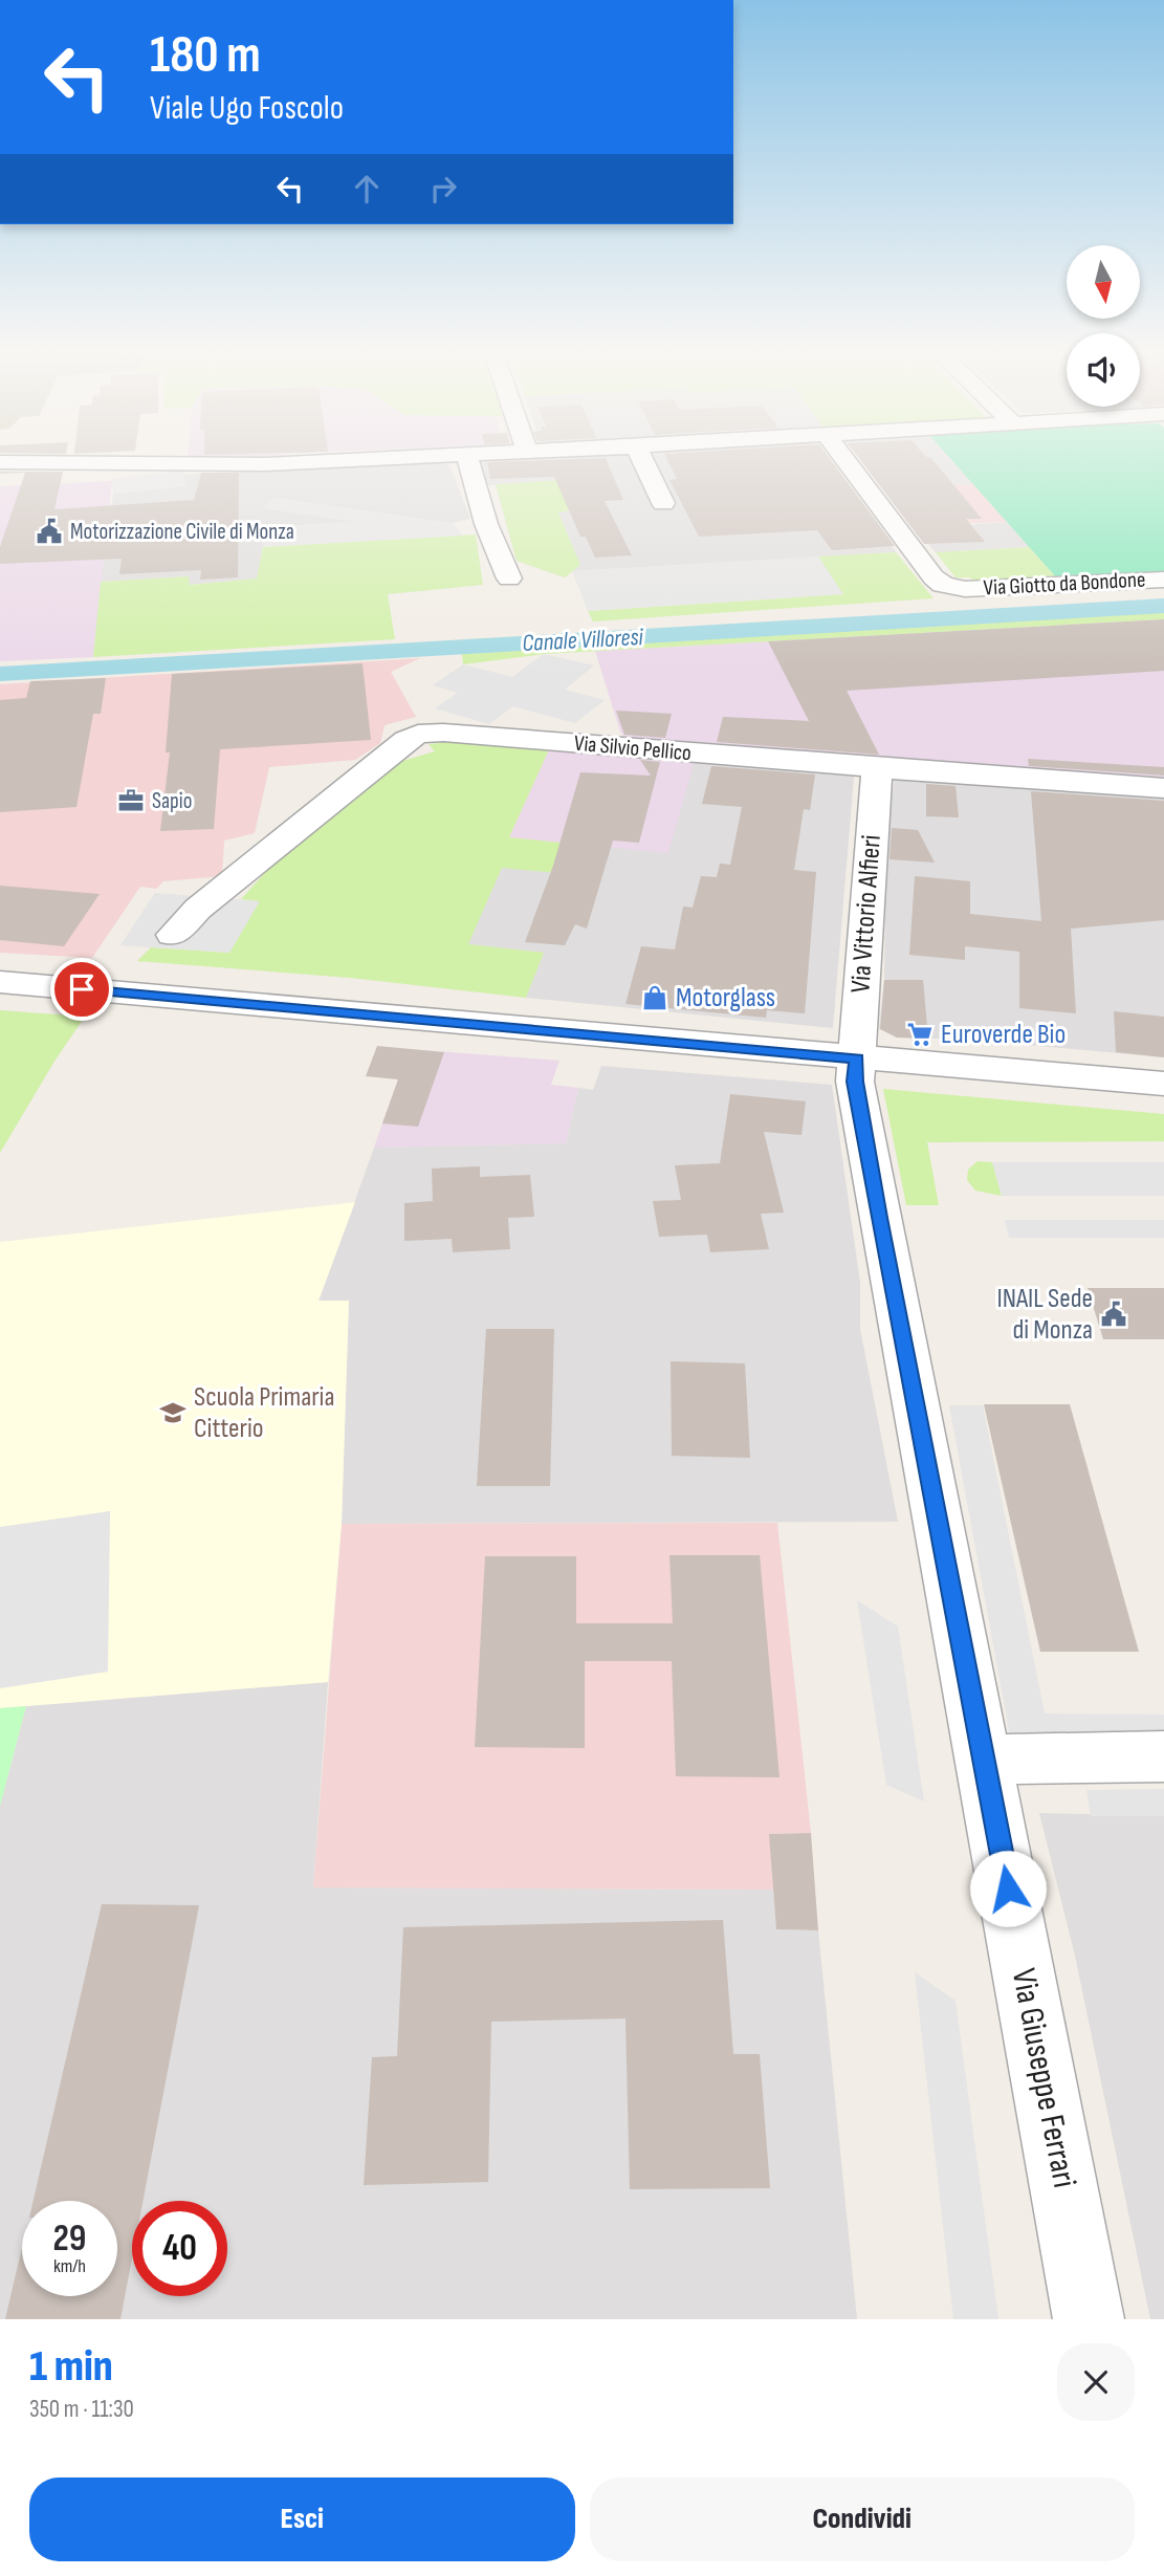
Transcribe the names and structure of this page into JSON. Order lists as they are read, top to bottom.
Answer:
{
  "streets": {
    "street": [
      "Via Giotto da Bondone",
      "Via Silvio Pellico",
      "Via Vittorio Alfieri",
      "Via Giuseppe Ferrari"
    ]
  },
  "crossings": [
    ["Via Silvio Pellico", "Via Vittorio Alfieri"],
    ["Via Vittorio Alfieri", "Via Giuseppe Ferrari"]
  ],
  "water": ["Canale Villoresi"],
  "places": {
    "public building": ["Motorizzazione Civile di Monza", "INAIL Sede di Monza"],
    "office": ["Sapio"],
    "shop": ["Motorglass"],
    "supermarket": ["Euroverde Bio"],
    "school or university": ["Scuola Primaria Citterio"]
  },
  "north": "bottom",
  "page": {
    "turn": ["180 m", "Viale Ugo Foscolo"],
    "speed": "29 km/h",
    "limit": "40",
    "heading": ["1 min", "350 m · 11:30"],
    "buttons": ["Esci", "Condividi"]
  }
}
